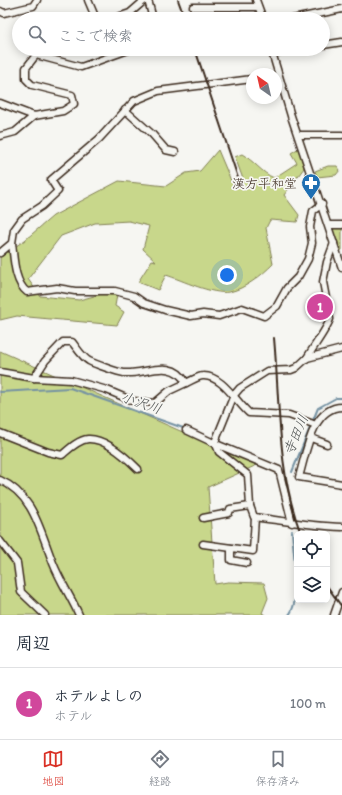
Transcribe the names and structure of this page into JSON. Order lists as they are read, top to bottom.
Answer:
{
  "water": ["小沢川", "寺田川"],
  "places": {
    "pharmacy": ["漢方平和堂"]
  },
  "north": "top left",
  "page": {
    "search": "ここで検索",
    "pins": "1",
    "heading": "周辺",
    "list": [
      {
        "mark": "1",
        "name": "ホテルよしの",
        "note": "ホテル",
        "value": "100 m"
      }
    ],
    "nav": ["地図", "経路", "保存済み"]
  }
}
